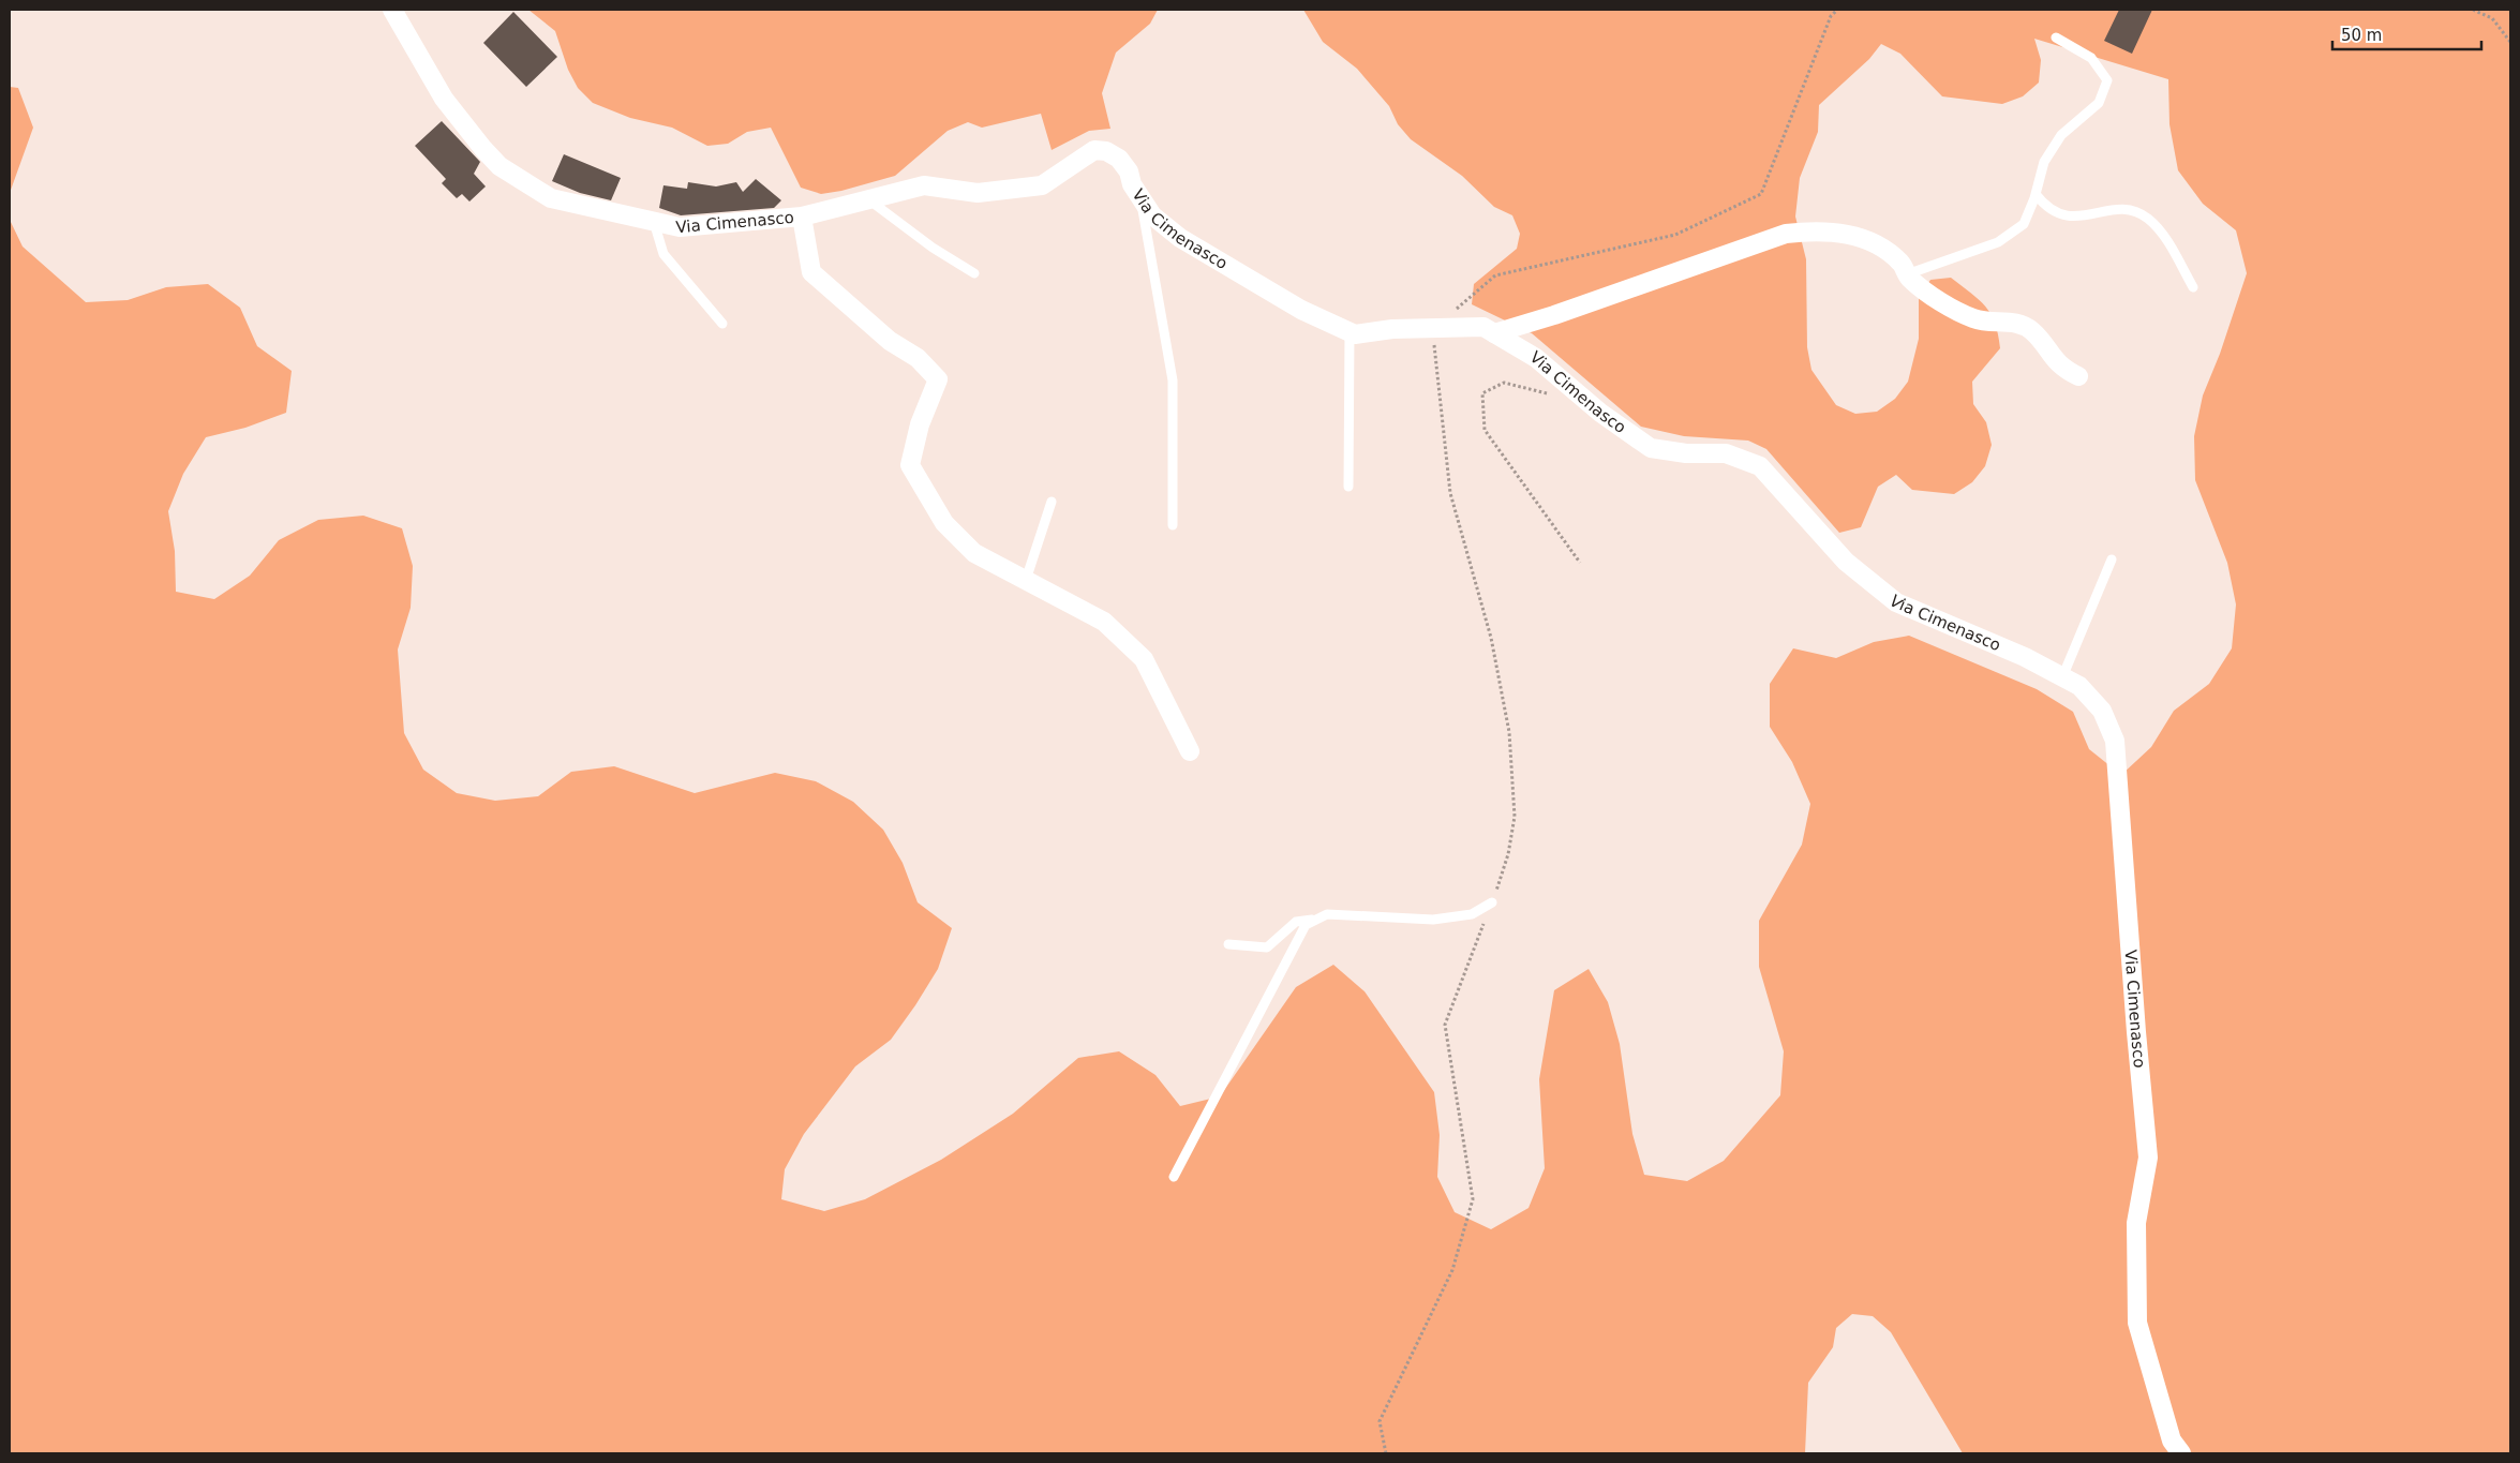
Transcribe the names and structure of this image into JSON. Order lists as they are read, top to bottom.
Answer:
{
  "streets": {
    "street": ["Via Cimenasco"]
  },
  "scale_bar": "50 m"
}
